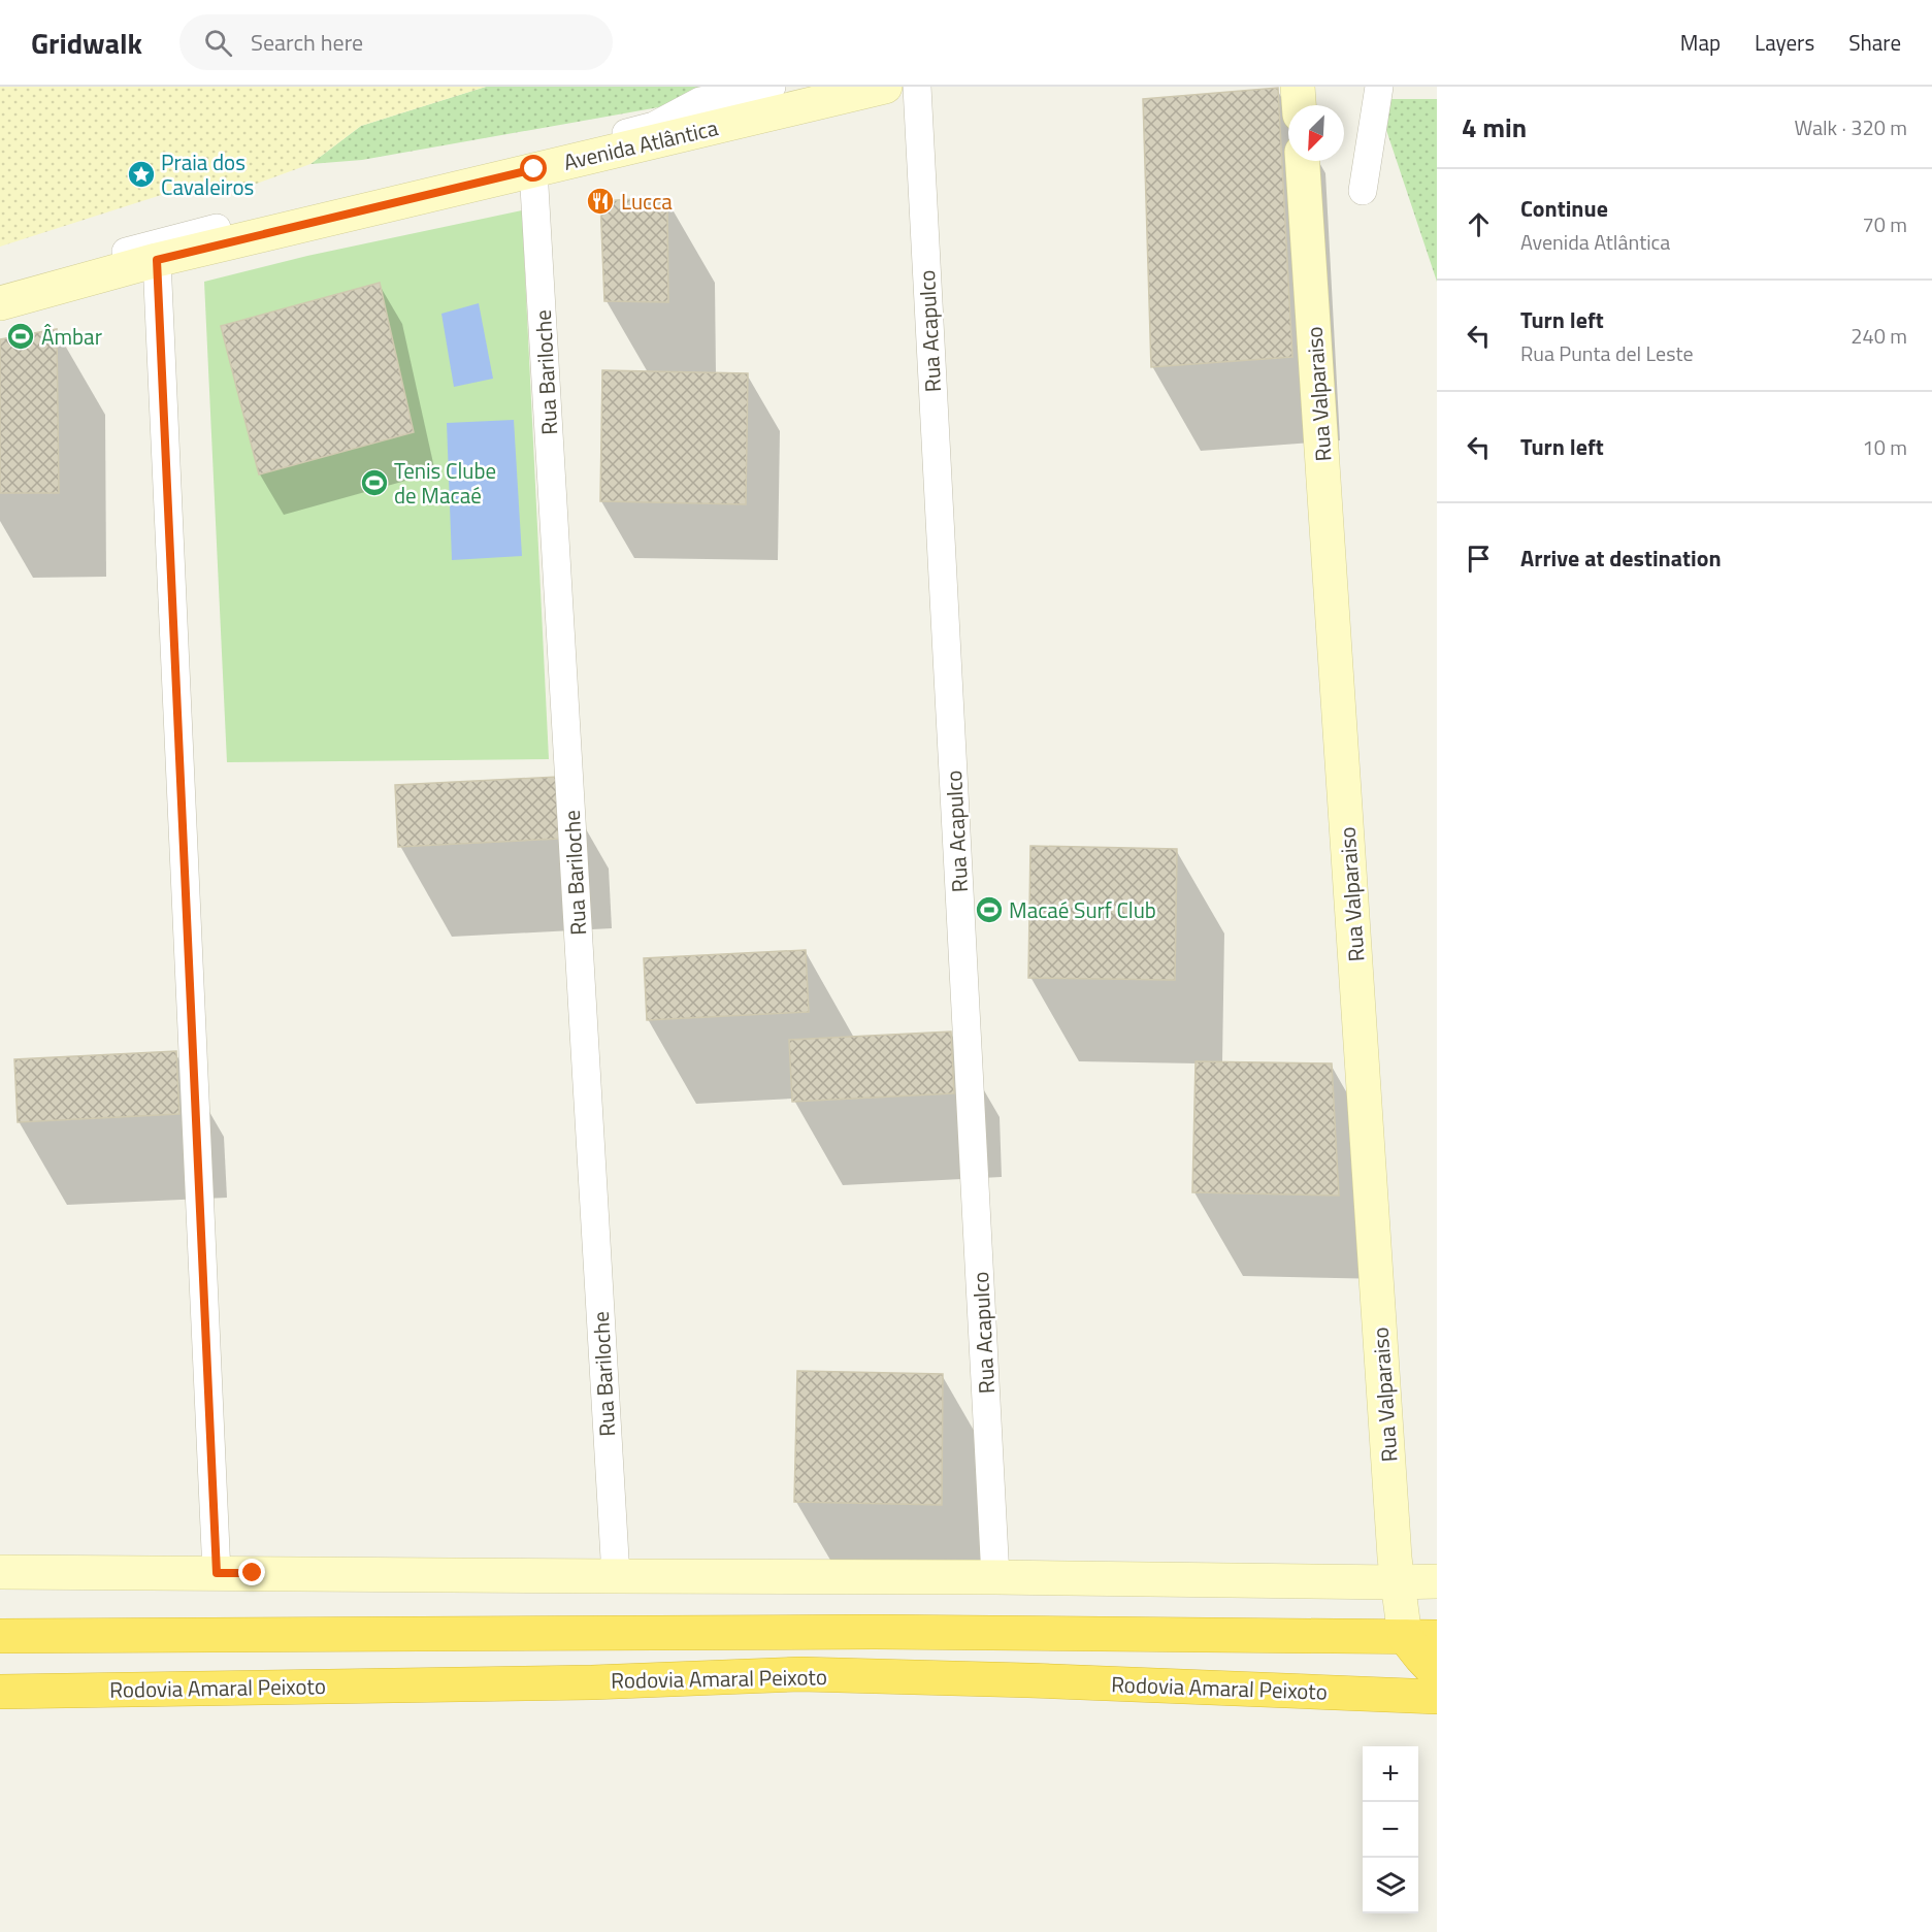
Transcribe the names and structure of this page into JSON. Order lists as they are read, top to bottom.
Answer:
{
  "streets": {
    "highway": ["Rodovia Amaral Peixoto"],
    "street": [
      "Avenida Atlântica",
      "Rua Acapulco",
      "Rua Bariloche",
      "Rua Valparaiso"
    ]
  },
  "crossings": [
    ["Avenida Atlântica", "Rua Bariloche"],
    ["Rua Valparaiso", "Rodovia Amaral Peixoto"]
  ],
  "places": {
    "place": ["Praia dos Cavaleiros"],
    "restaurant": ["Lucca"],
    "sports": ["Âmbar", "Tenis Clube de Macaé", "Macaé Surf Club"]
  },
  "north": "bottom left",
  "page": {
    "header": "Gridwalk",
    "search": "Search here",
    "nav": ["Map", "Layers", "Share"],
    "heading": ["4 min", "Walk · 320 m"],
    "list": [
      ["Continue", "Avenida Atlântica", "70 m"],
      ["Turn left", "Rua Punta del Leste", "240 m"],
      ["Turn left", "10 m"],
      "Arrive at destination"
    ],
    "map_buttons": ["+", "−"]
  }
}
